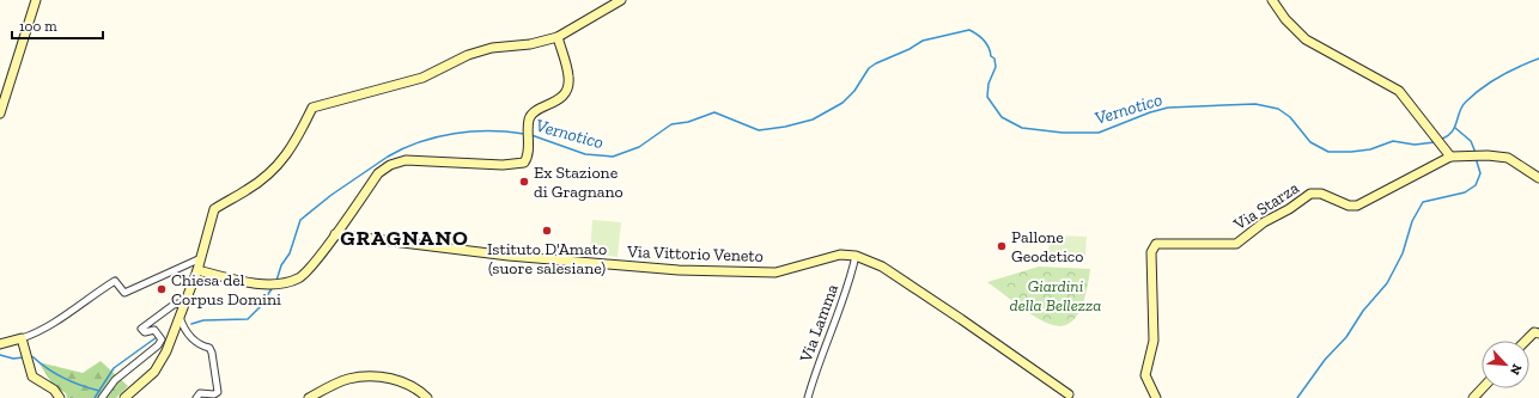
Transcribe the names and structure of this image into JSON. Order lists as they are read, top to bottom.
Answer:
{
  "streets": {
    "street": ["Via Starza", "Via Vittorio Veneto", "Via Lamma"]
  },
  "crossings": [
    ["Via Vittorio Veneto", "Via Lamma"]
  ],
  "districts": ["GRAGNANO"],
  "water": ["Vernotico"],
  "parks": ["Giardini della Bellezza"],
  "places": [
    "Ex Stazione di Gragnano",
    "Istituto D'Amato (suore salesiane)",
    "Pallone Geodetico",
    "Chiesa del Corpus Domini"
  ],
  "scale_bar": "100 m",
  "north": "bottom right"
}
